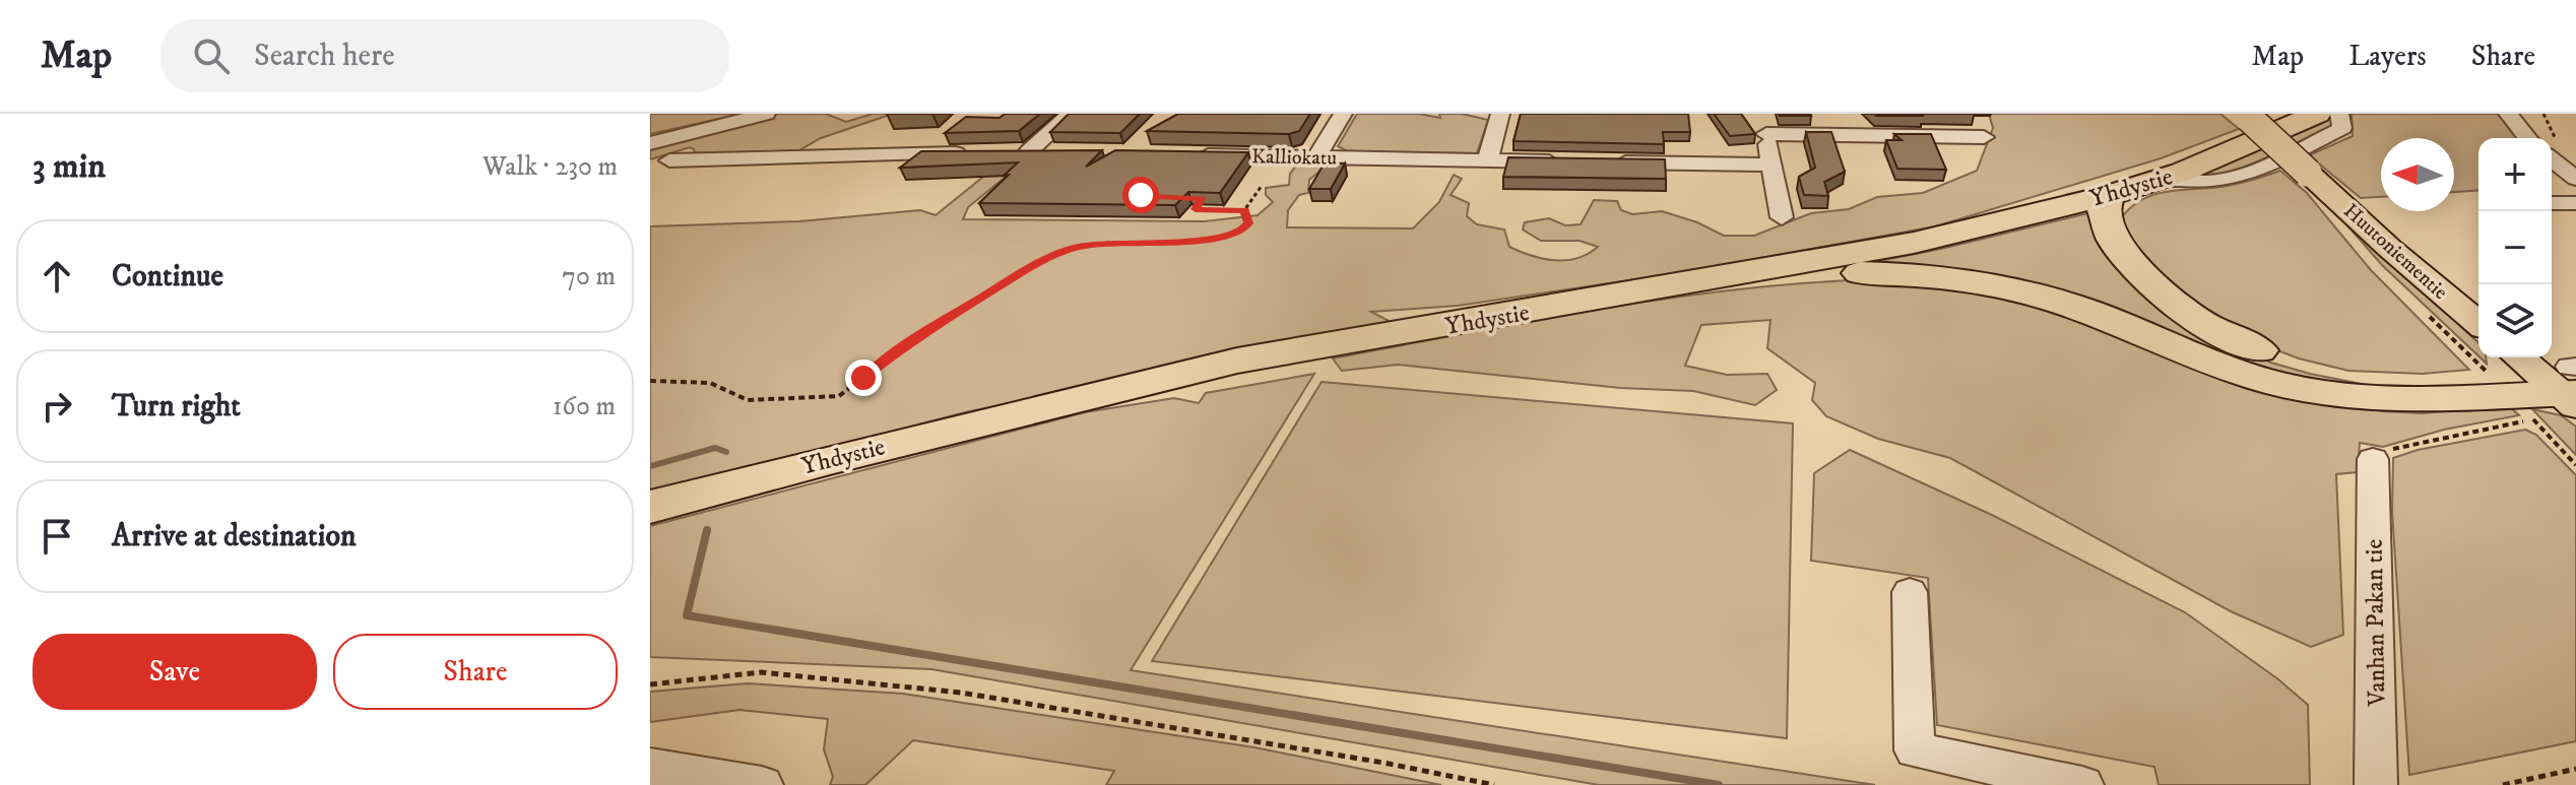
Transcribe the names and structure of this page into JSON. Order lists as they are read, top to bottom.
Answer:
{
  "streets": {
    "highway": ["Yhdystie"],
    "main road": ["Huutoniementie"],
    "street": ["Kalliokatu", "Vanhan Pakan tie"]
  },
  "north": "left",
  "page": {
    "header": "Map",
    "search": "Search here",
    "nav": ["Map", "Layers", "Share"],
    "heading": ["3 min", "Walk · 230 m"],
    "map_buttons": ["+", "−"],
    "list": [
      ["Continue", "70 m"],
      ["Turn right", "160 m"],
      "Arrive at destination"
    ],
    "buttons": ["Save", "Share"]
  }
}
